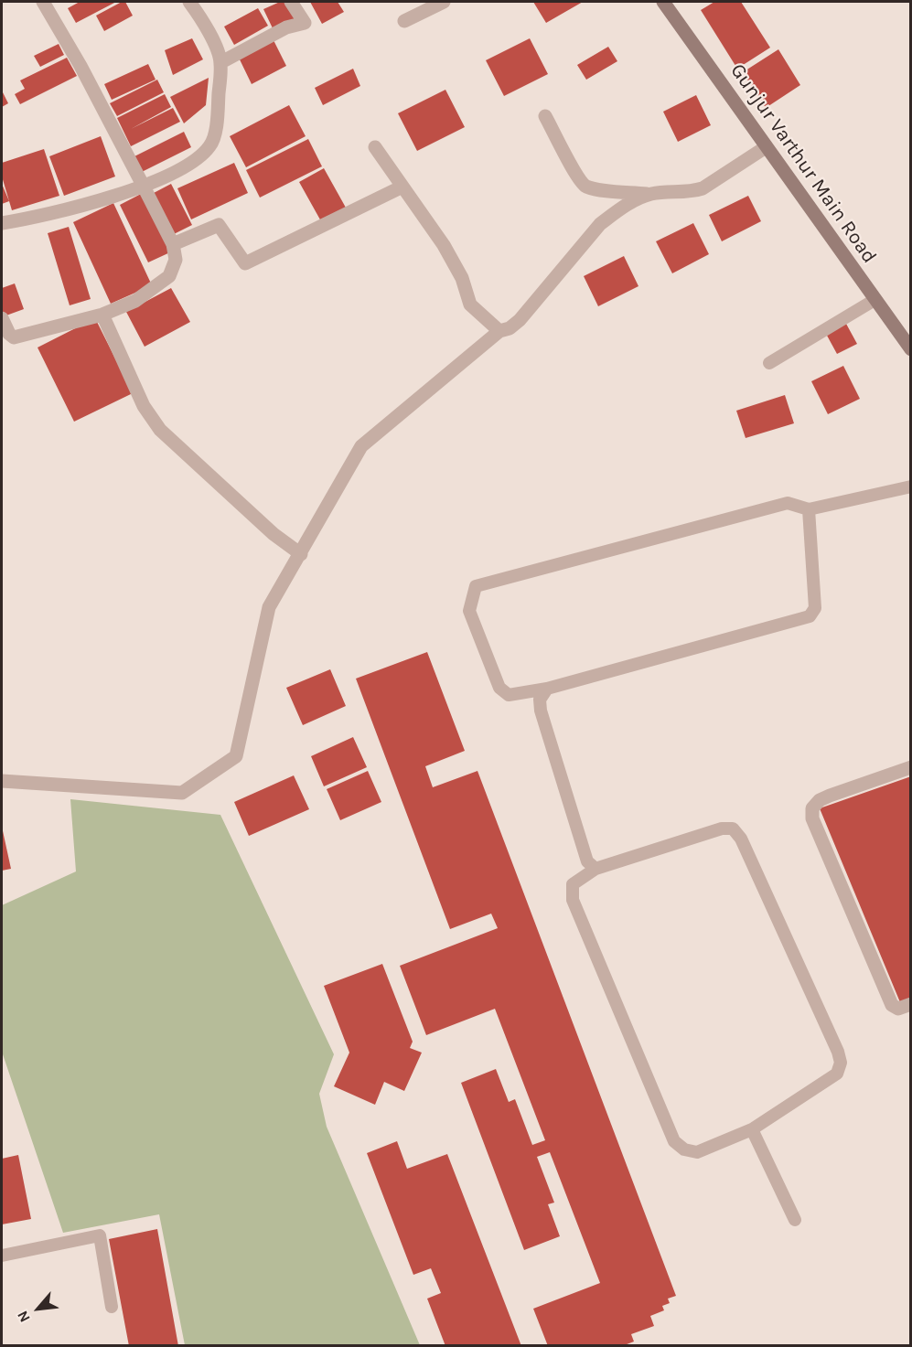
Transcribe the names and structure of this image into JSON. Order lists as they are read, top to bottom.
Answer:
{
  "streets": {
    "main road": ["Gunjur Varthur Main Road"]
  },
  "north": "bottom left"
}
